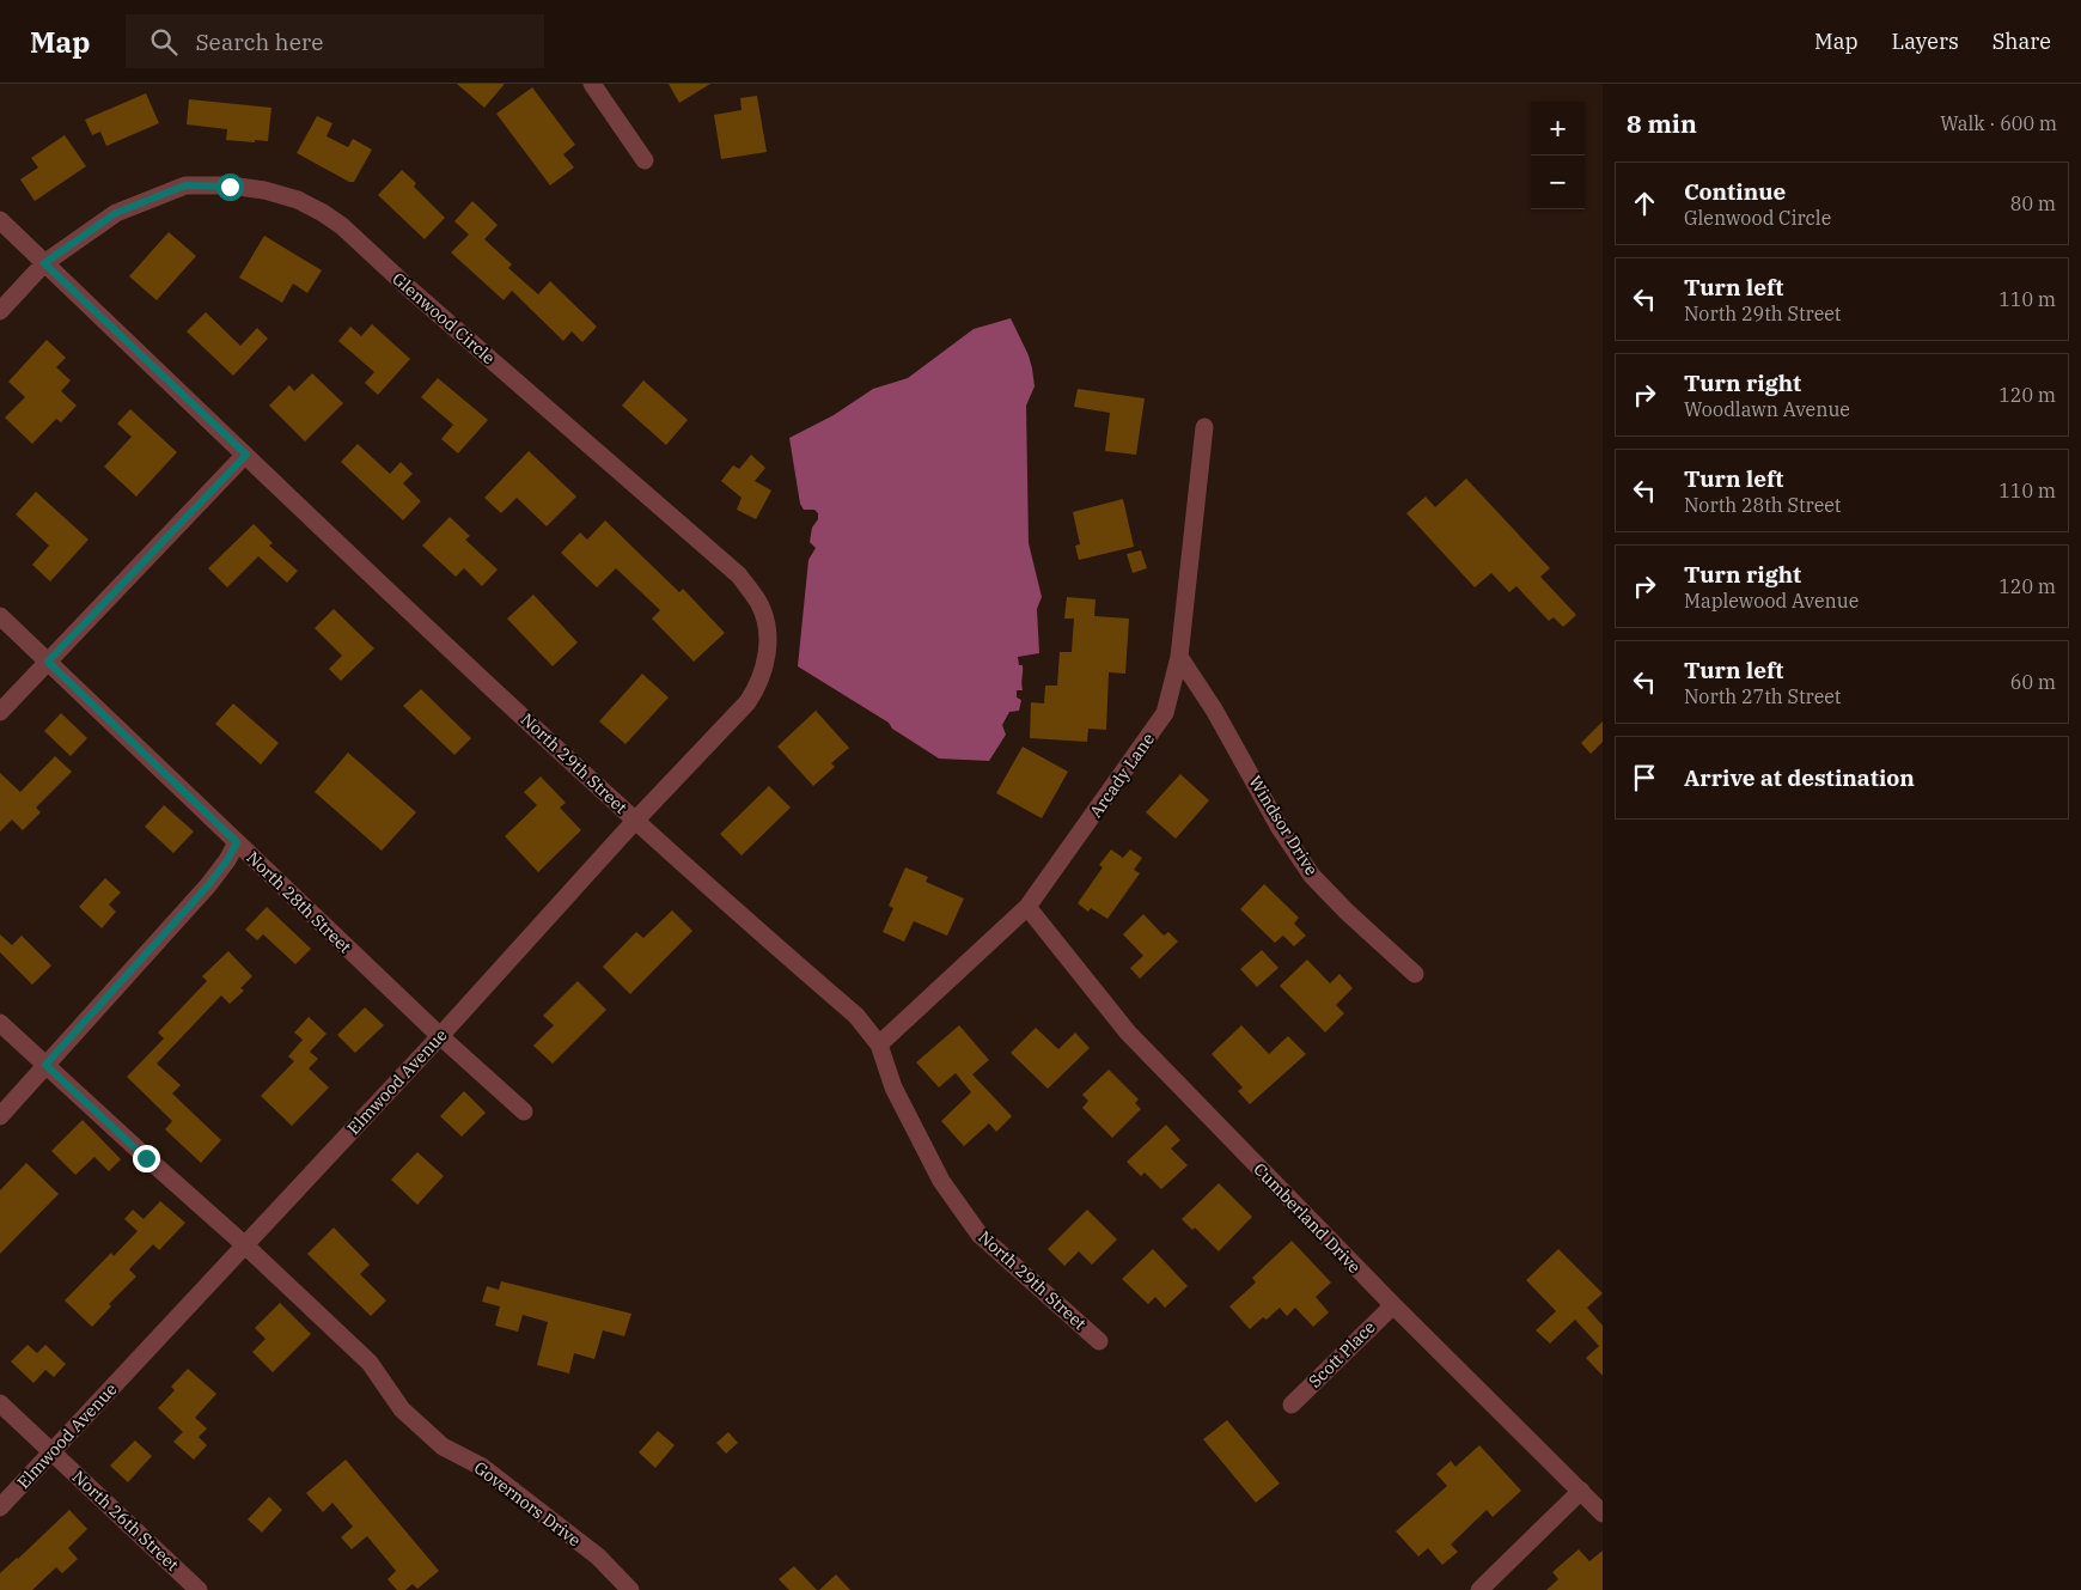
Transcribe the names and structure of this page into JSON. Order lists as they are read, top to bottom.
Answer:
{
  "streets": {
    "street": [
      "Glenwood Circle",
      "North 29th Street",
      "Arcady Lane",
      "Windsor Drive",
      "North 28th Street",
      "Elmwood Avenue",
      "Cumberland Drive",
      "Scott Place",
      "Governors Drive",
      "North 26th Street"
    ]
  },
  "crossings": [
    ["Glenwood Circle", "North 29th Street"],
    ["Glenwood Circle", "Elmwood Avenue"],
    ["North 29th Street", "Arcady Lane"],
    ["North 29th Street", "Elmwood Avenue"],
    ["Arcady Lane", "Windsor Drive"],
    ["Arcady Lane", "Cumberland Drive"],
    ["North 28th Street", "Elmwood Avenue"],
    ["Elmwood Avenue", "Governors Drive"],
    ["Elmwood Avenue", "North 26th Street"],
    ["Cumberland Drive", "Scott Place"]
  ],
  "page": {
    "header": "Map",
    "search": "Search here",
    "nav": ["Map", "Layers", "Share"],
    "heading": ["8 min", "Walk · 600 m"],
    "map_buttons": ["+", "−"],
    "list": [
      ["Continue", "Glenwood Circle", "80 m"],
      ["Turn left", "North 29th Street", "110 m"],
      ["Turn right", "Woodlawn Avenue", "120 m"],
      ["Turn left", "North 28th Street", "110 m"],
      ["Turn right", "Maplewood Avenue", "120 m"],
      ["Turn left", "North 27th Street", "60 m"],
      "Arrive at destination"
    ]
  }
}
